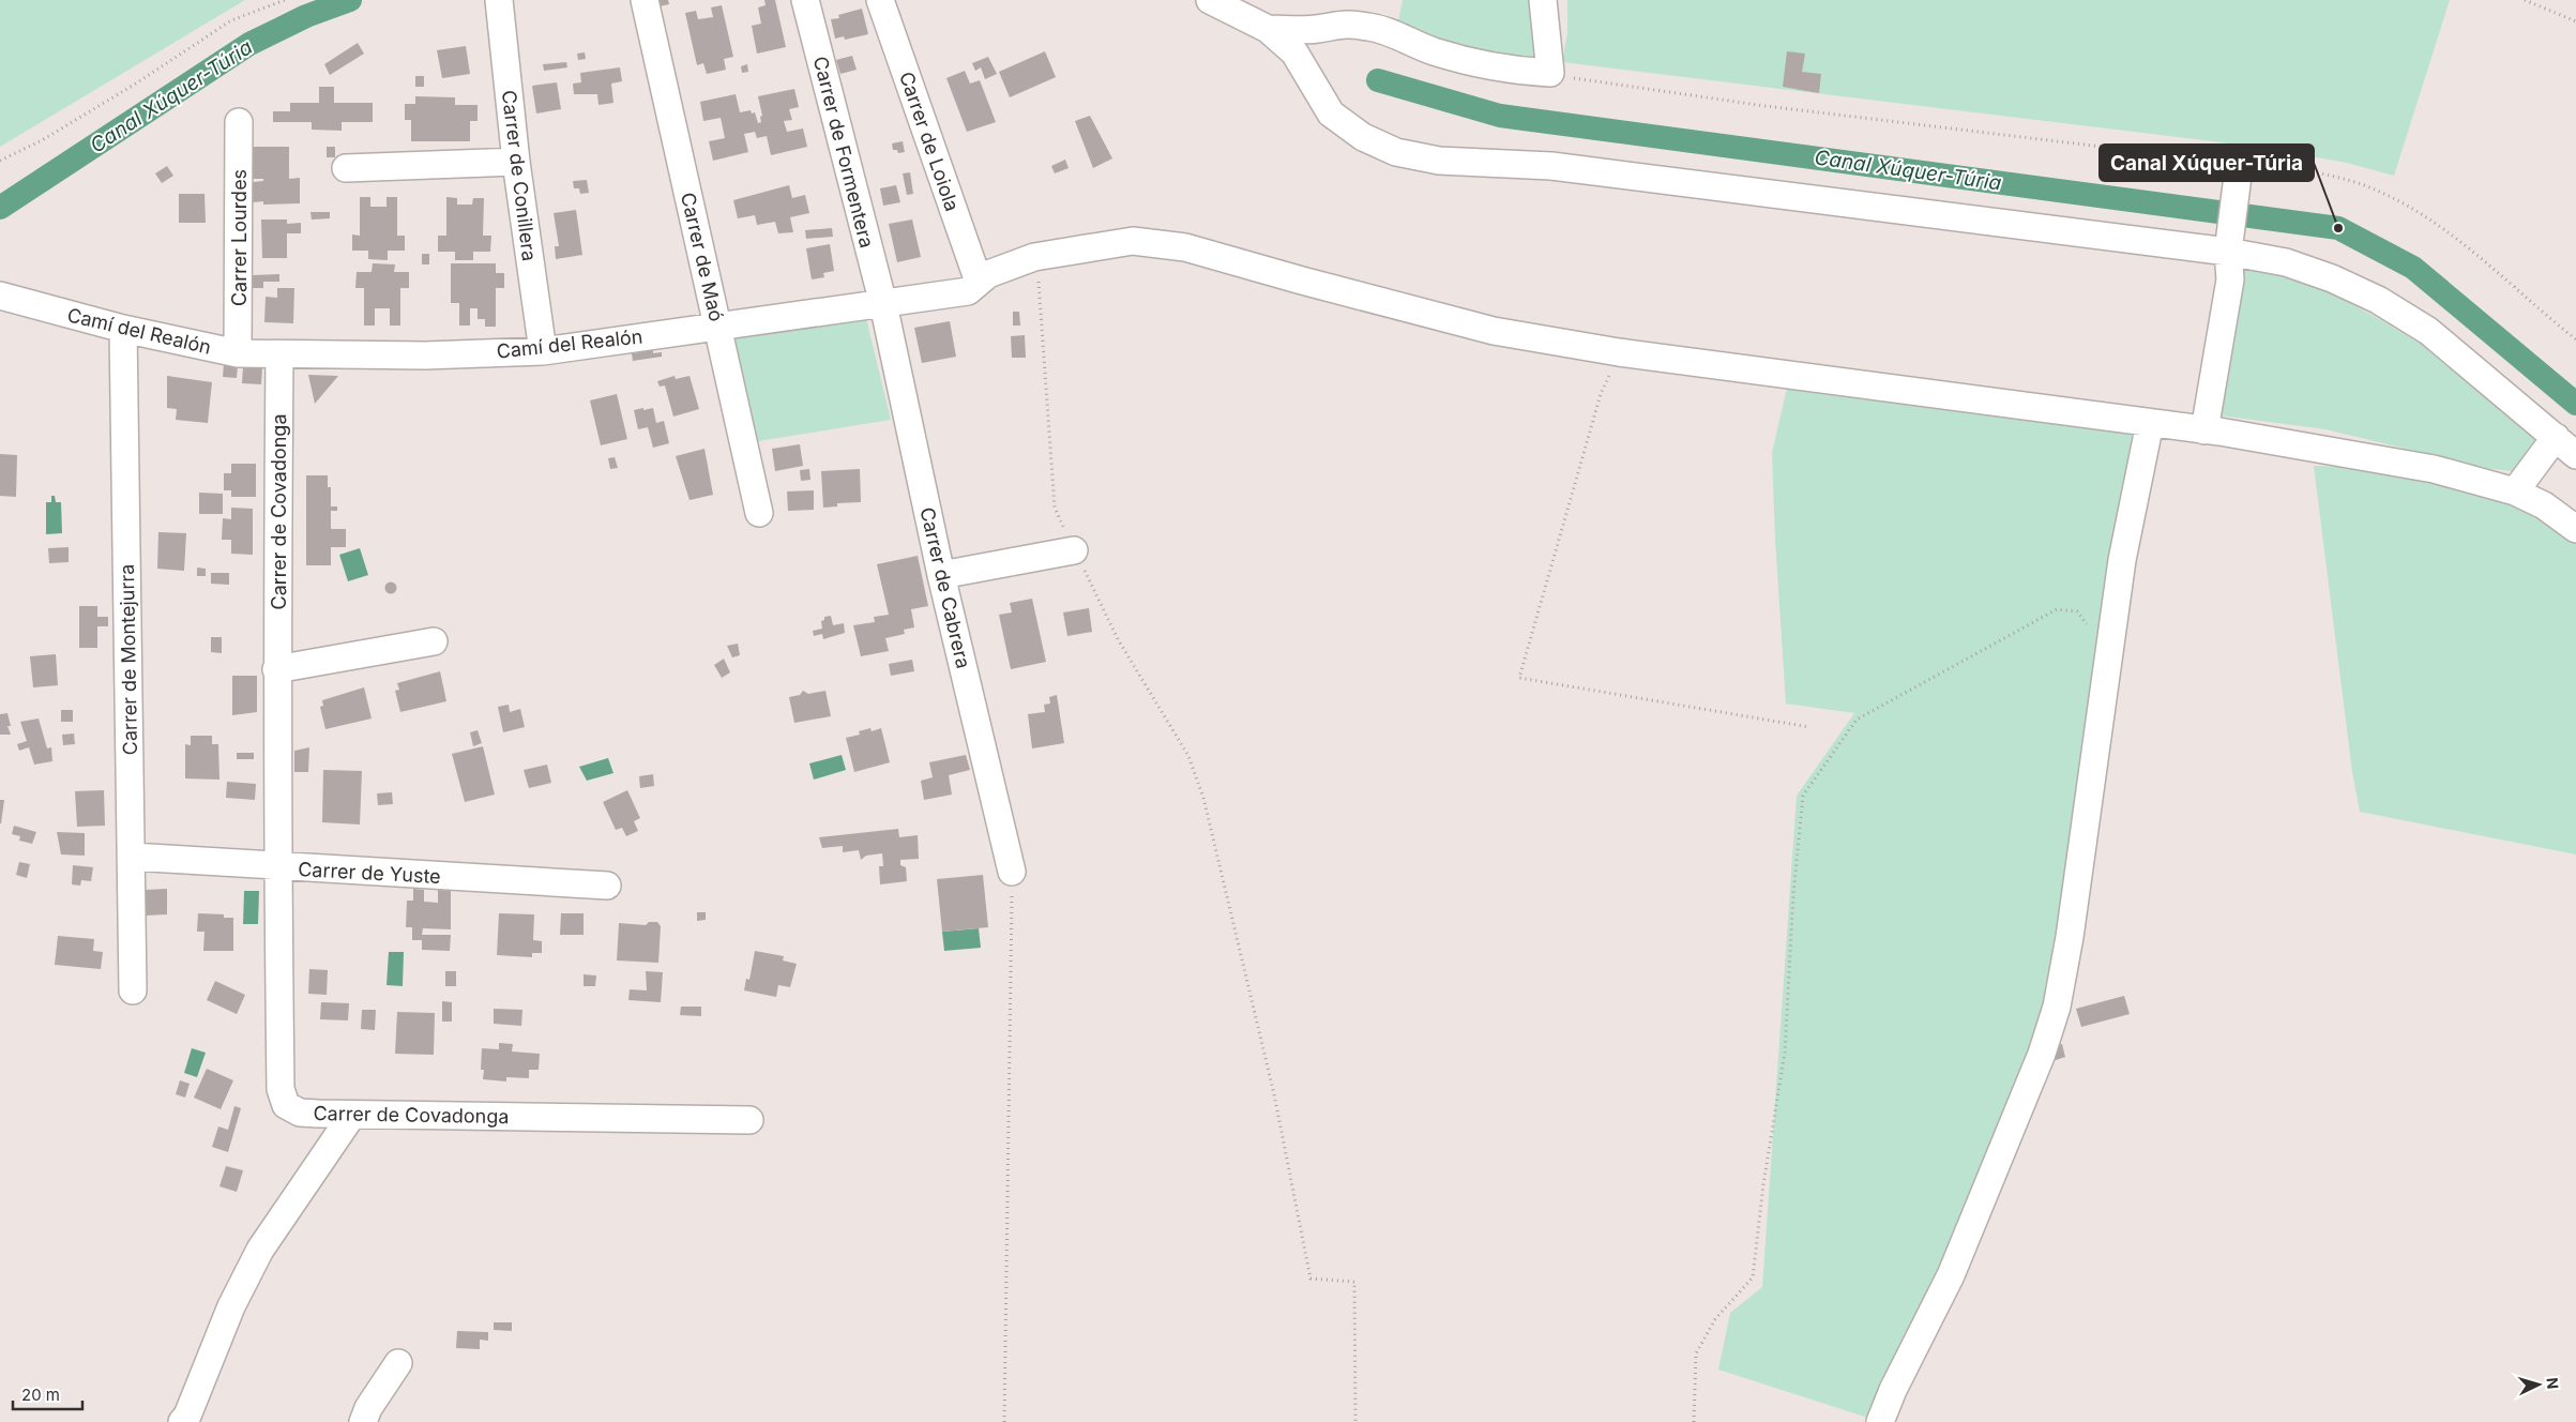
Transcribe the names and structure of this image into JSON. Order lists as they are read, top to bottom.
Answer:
{
  "streets": {
    "street": [
      "Carrer de Loiola",
      "Carrer de Formentera",
      "Carrer de Conillera",
      "Carrer Lourdes",
      "Carrer de Maó",
      "Camí del Realón",
      "Carrer de Covadonga",
      "Carrer de Cabrera",
      "Carrer de Montejurra",
      "Carrer de Yuste"
    ]
  },
  "crossings": [
    ["Carrer de Loiola", "Camí del Realón"],
    ["Carrer de Formentera", "Camí del Realón"],
    ["Carrer de Formentera", "Carrer de Cabrera"],
    ["Carrer de Conillera", "Camí del Realón"],
    ["Carrer Lourdes", "Camí del Realón"],
    ["Carrer de Maó", "Camí del Realón"],
    ["Camí del Realón", "Carrer de Covadonga"],
    ["Camí del Realón", "Carrer de Cabrera"],
    ["Camí del Realón", "Carrer de Montejurra"],
    ["Carrer de Covadonga", "Carrer de Yuste"],
    ["Carrer de Montejurra", "Carrer de Yuste"]
  ],
  "water": ["Canal Xúquer-Túria"],
  "places": ["Canal Xúquer-Túria"],
  "scale_bar": "20 m",
  "north": "right"
}
